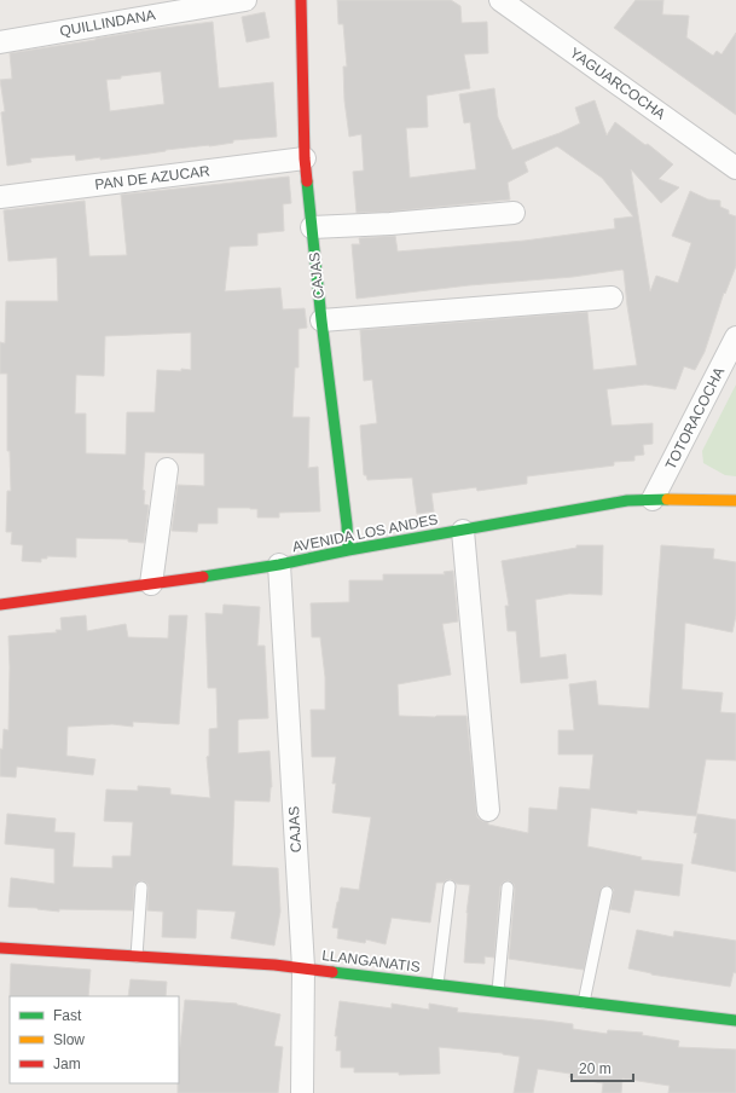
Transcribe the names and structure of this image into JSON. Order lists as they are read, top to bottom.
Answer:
{
  "streets": {
    "street": [
      "QUILLINDANA",
      "YAGUARCOCHA",
      "PAN DE AZUCAR",
      "CAJAS",
      "TOTORACOCHA",
      "AVENIDA LOS ANDES",
      "LLANGANATIS"
    ]
  },
  "crossings": [
    ["PAN DE AZUCAR", "CAJAS"],
    ["CAJAS", "AVENIDA LOS ANDES"],
    ["CAJAS", "LLANGANATIS"],
    ["TOTORACOCHA", "AVENIDA LOS ANDES"]
  ],
  "legend": ["Fast", "Slow", "Jam"],
  "scale_bar": "20 m"
}
